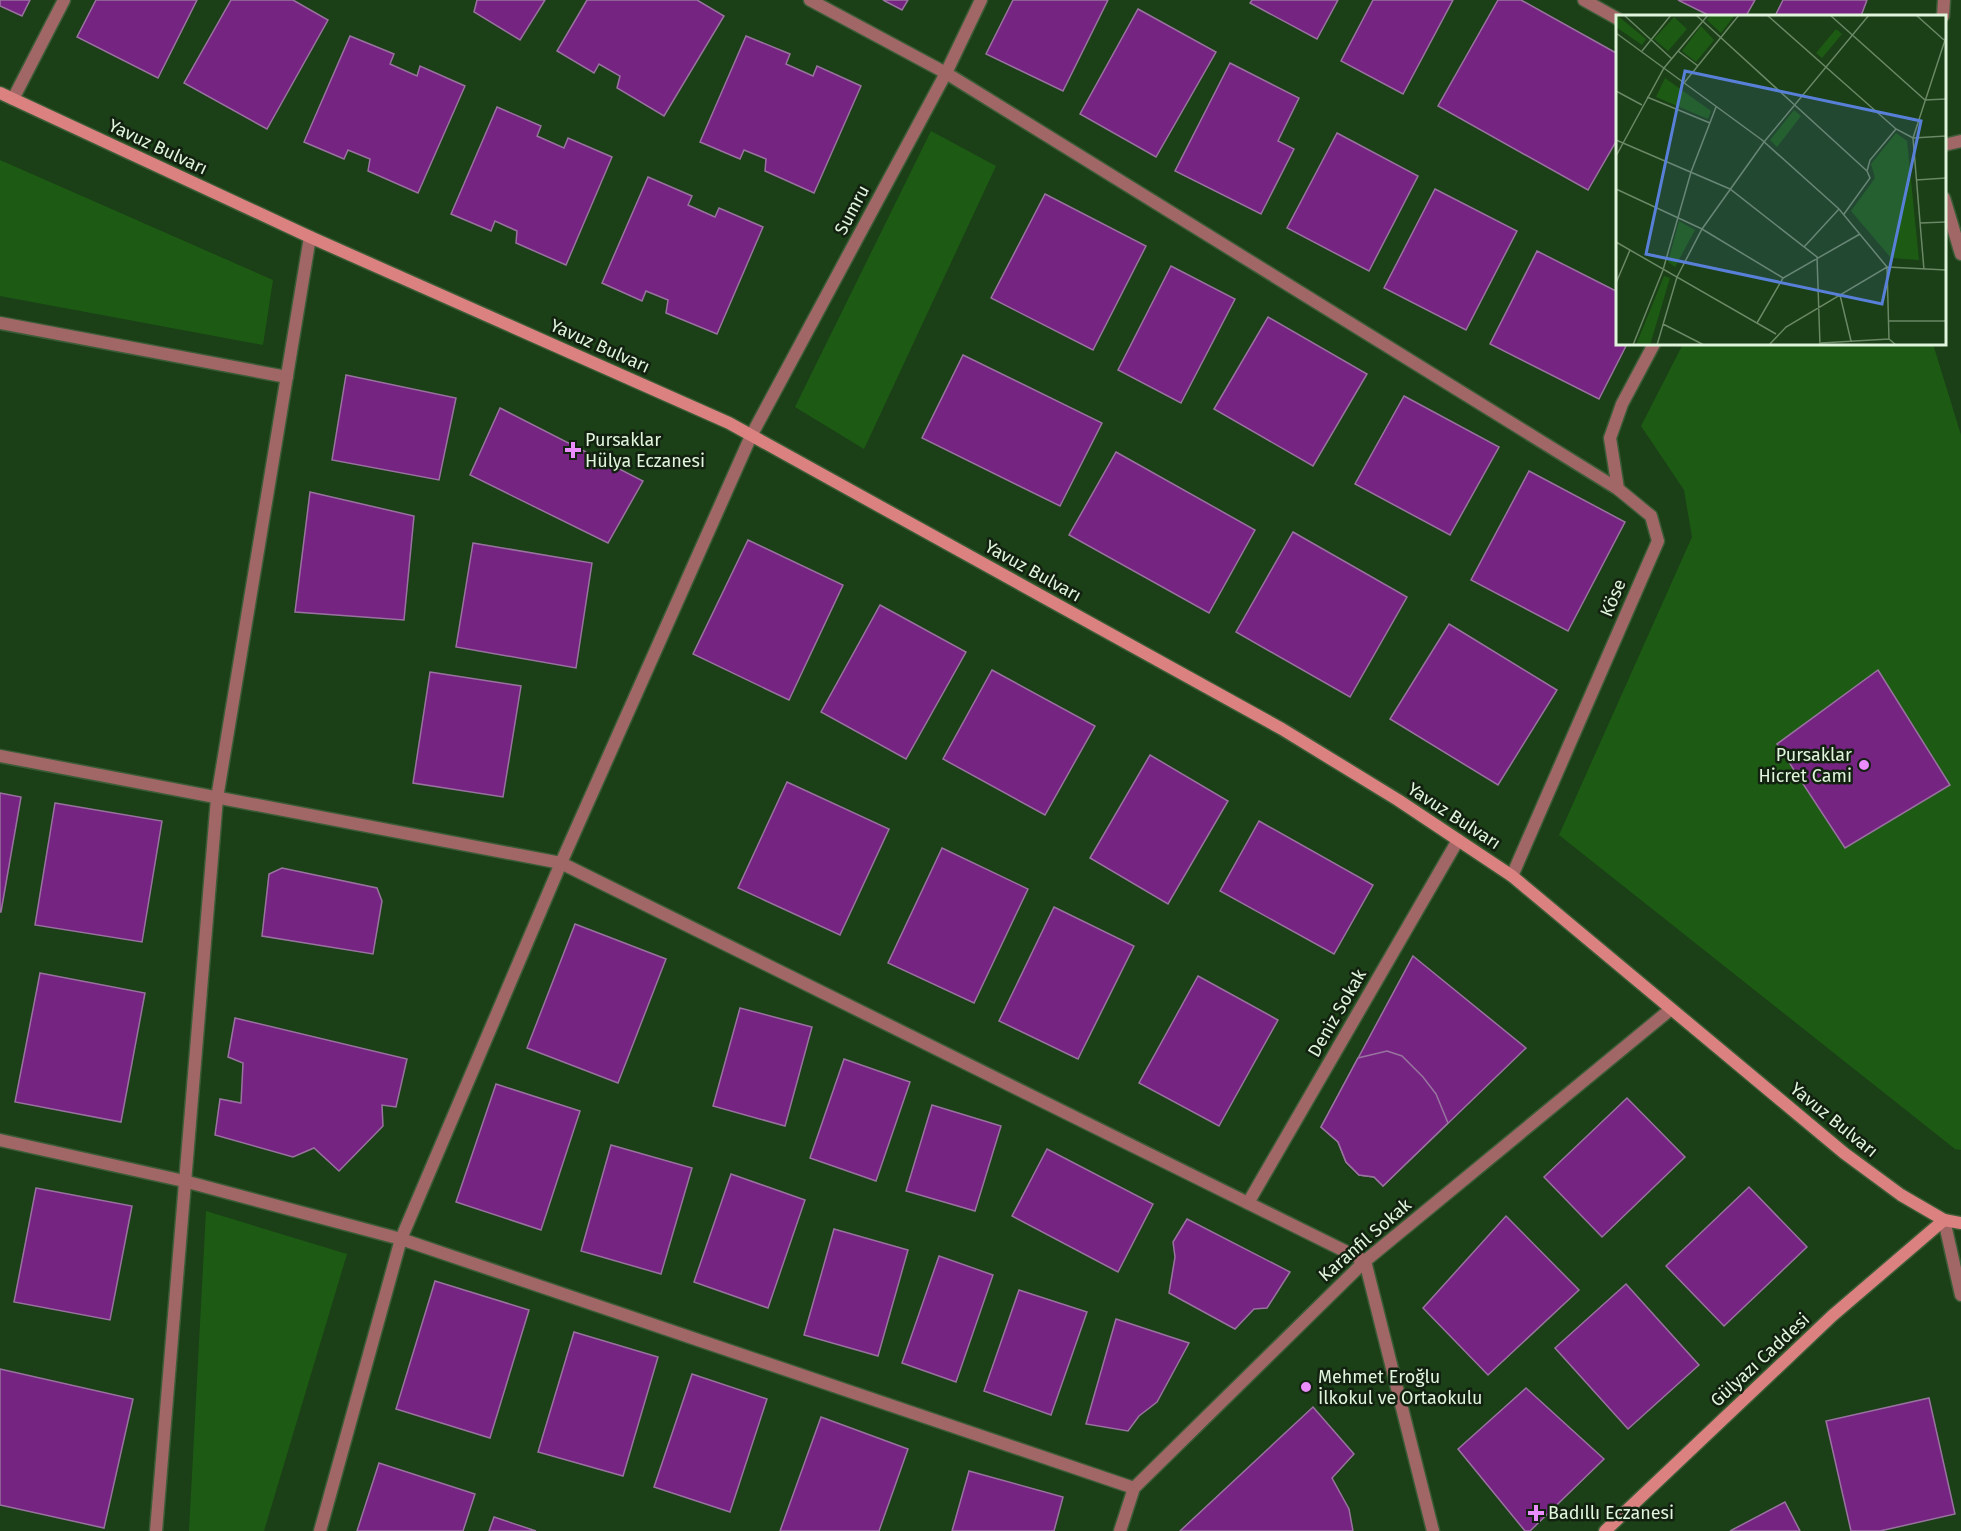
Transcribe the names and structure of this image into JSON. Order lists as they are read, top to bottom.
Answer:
{
  "streets": {
    "street": [
      "Yavuz Bulvarı",
      "Sumru",
      "Köse",
      "Deniz Sokak",
      "Karanfil Sokak",
      "Gülyazı Caddesi"
    ]
  },
  "crossings": [
    ["Yavuz Bulvarı", "Sumru"],
    ["Yavuz Bulvarı", "Köse"],
    ["Yavuz Bulvarı", "Deniz Sokak"],
    ["Yavuz Bulvarı", "Karanfil Sokak"],
    ["Yavuz Bulvarı", "Gülyazı Caddesi"],
    ["Sumru", "Köse"]
  ],
  "places": {
    "health": ["Pursaklar Hülya Eczanesi", "Badıllı Eczanesi"],
    "other": ["Pursaklar Hicret Cami", "Mehmet Eroğlu İlkokul ve Ortaokulu"]
  }
}
